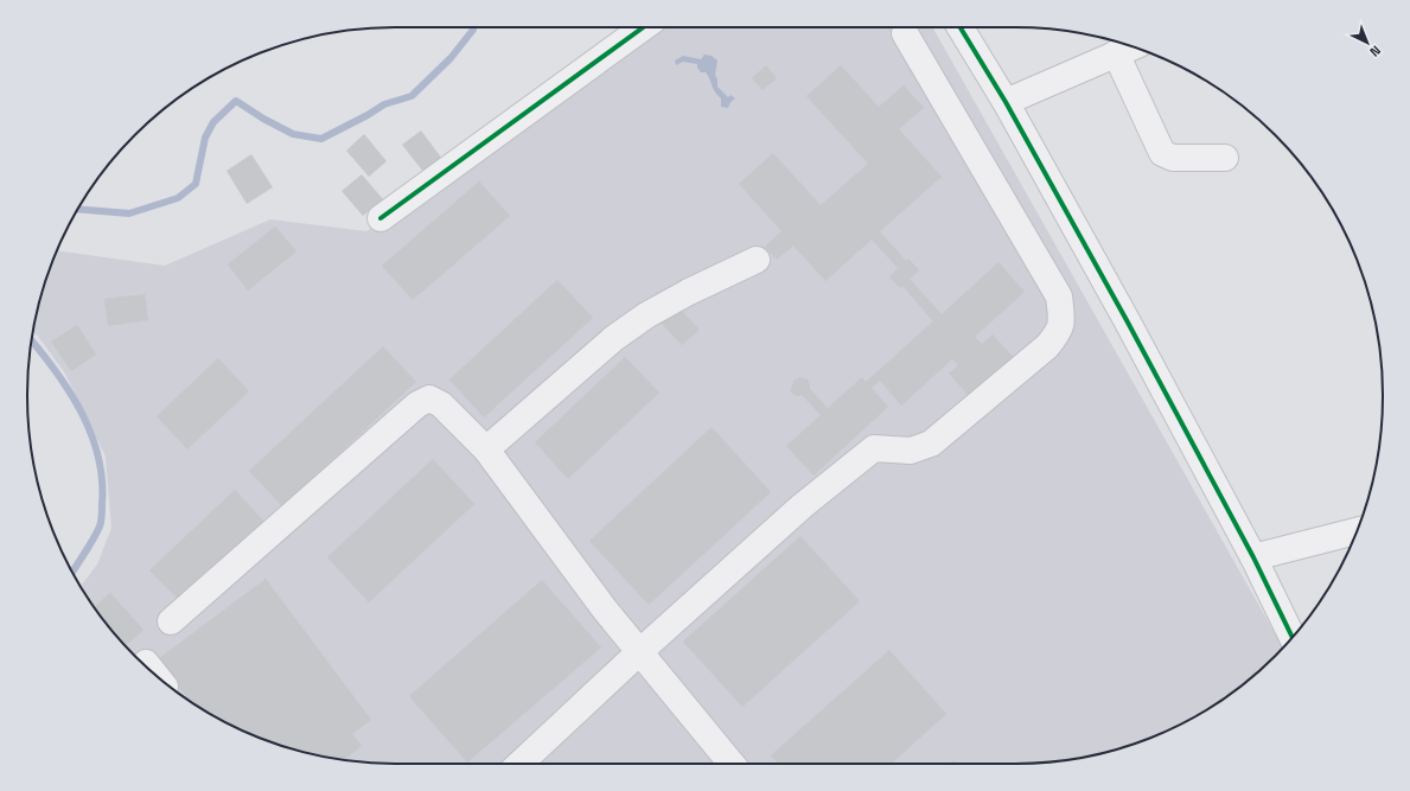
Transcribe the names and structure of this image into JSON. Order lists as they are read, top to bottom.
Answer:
{
  "north": "bottom right"
}
